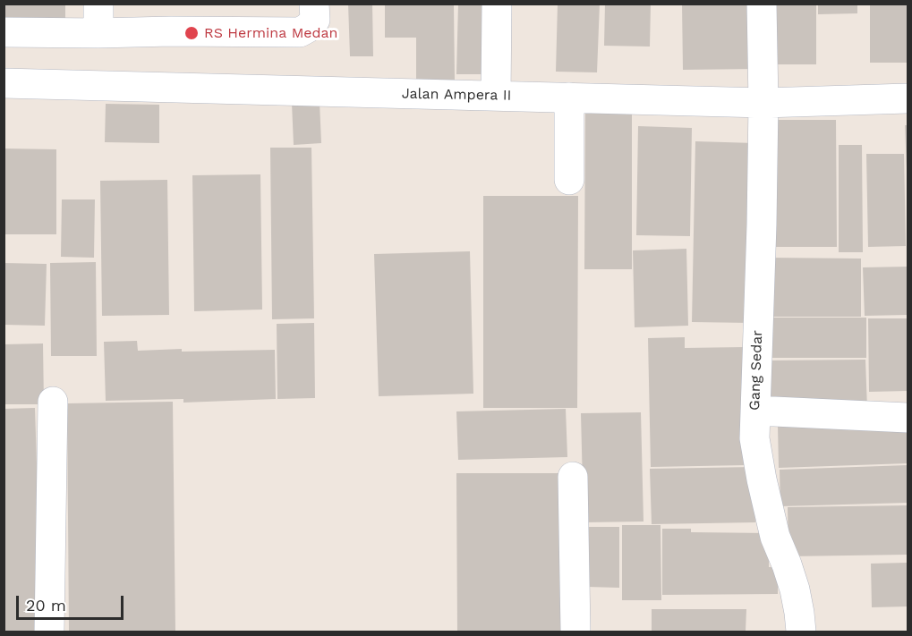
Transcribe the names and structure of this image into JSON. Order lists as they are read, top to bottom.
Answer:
{
  "streets": {
    "street": ["Jalan Ampera II", "Gang Sedar"]
  },
  "crossings": [
    ["Jalan Ampera II", "Gang Sedar"]
  ],
  "places": ["RS Hermina Medan"],
  "scale_bar": "20 m"
}
